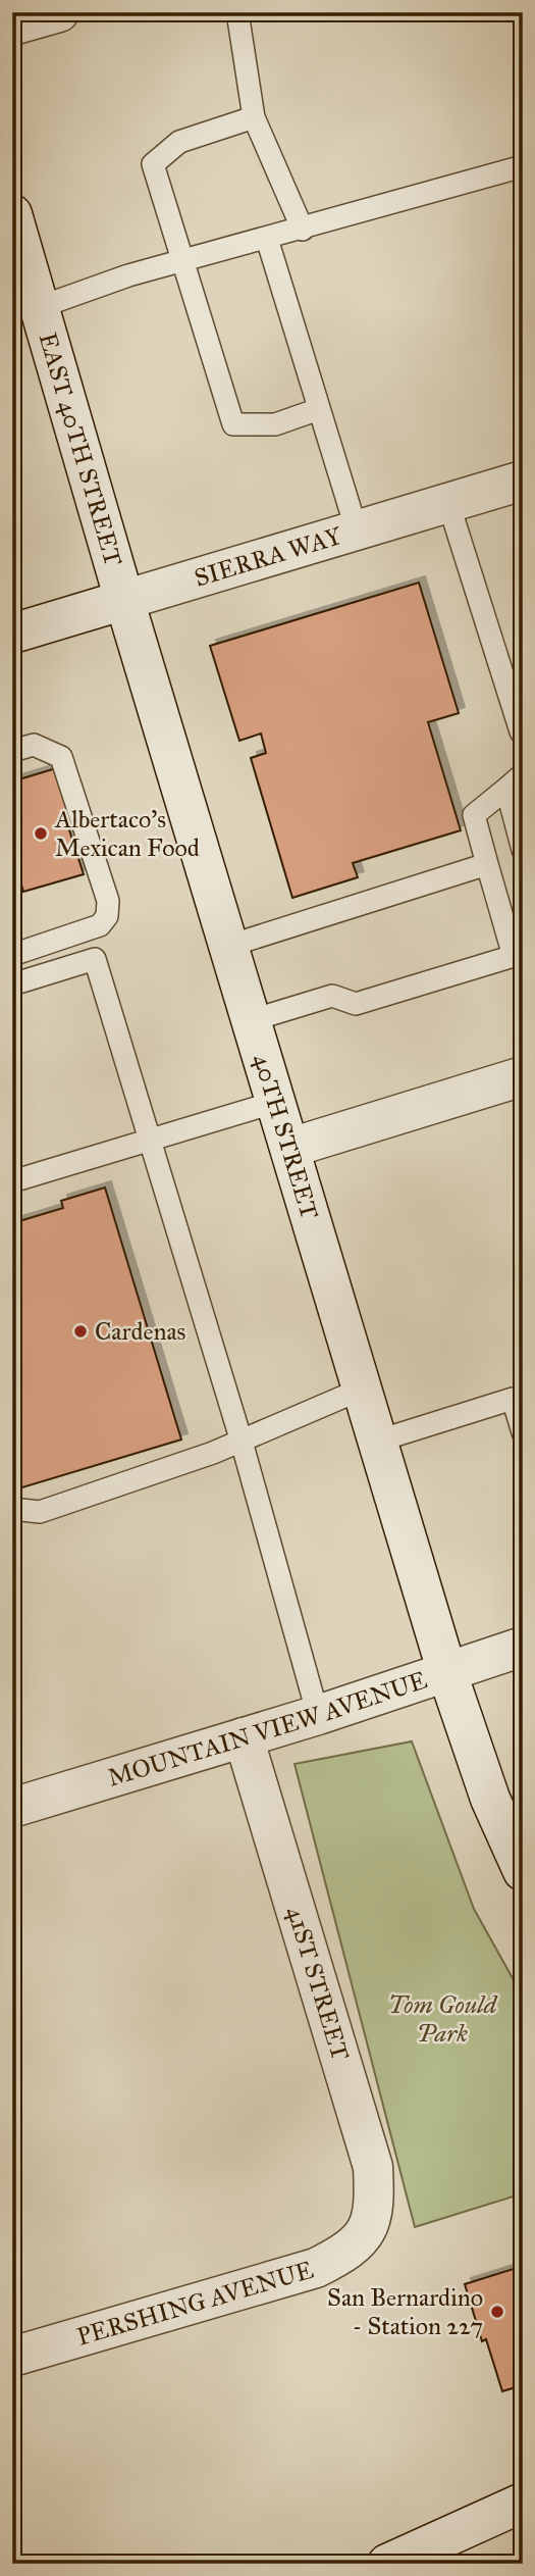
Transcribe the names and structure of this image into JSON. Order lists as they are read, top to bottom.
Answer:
{
  "streets": {
    "street": [
      "EAST 40TH STREET",
      "SIERRA WAY",
      "40TH STREET",
      "MOUNTAIN VIEW AVENUE",
      "41ST STREET",
      "PERSHING AVENUE"
    ]
  },
  "crossings": [
    ["EAST 40TH STREET", "SIERRA WAY"],
    ["EAST 40TH STREET", "40TH STREET"],
    ["SIERRA WAY", "40TH STREET"],
    ["40TH STREET", "MOUNTAIN VIEW AVENUE"],
    ["MOUNTAIN VIEW AVENUE", "41ST STREET"],
    ["41ST STREET", "PERSHING AVENUE"]
  ],
  "parks": ["Tom Gould Park"],
  "places": ["Albertaco’s Mexican Food", "Cardenas", "San Bernardino - Station 227"]
}
